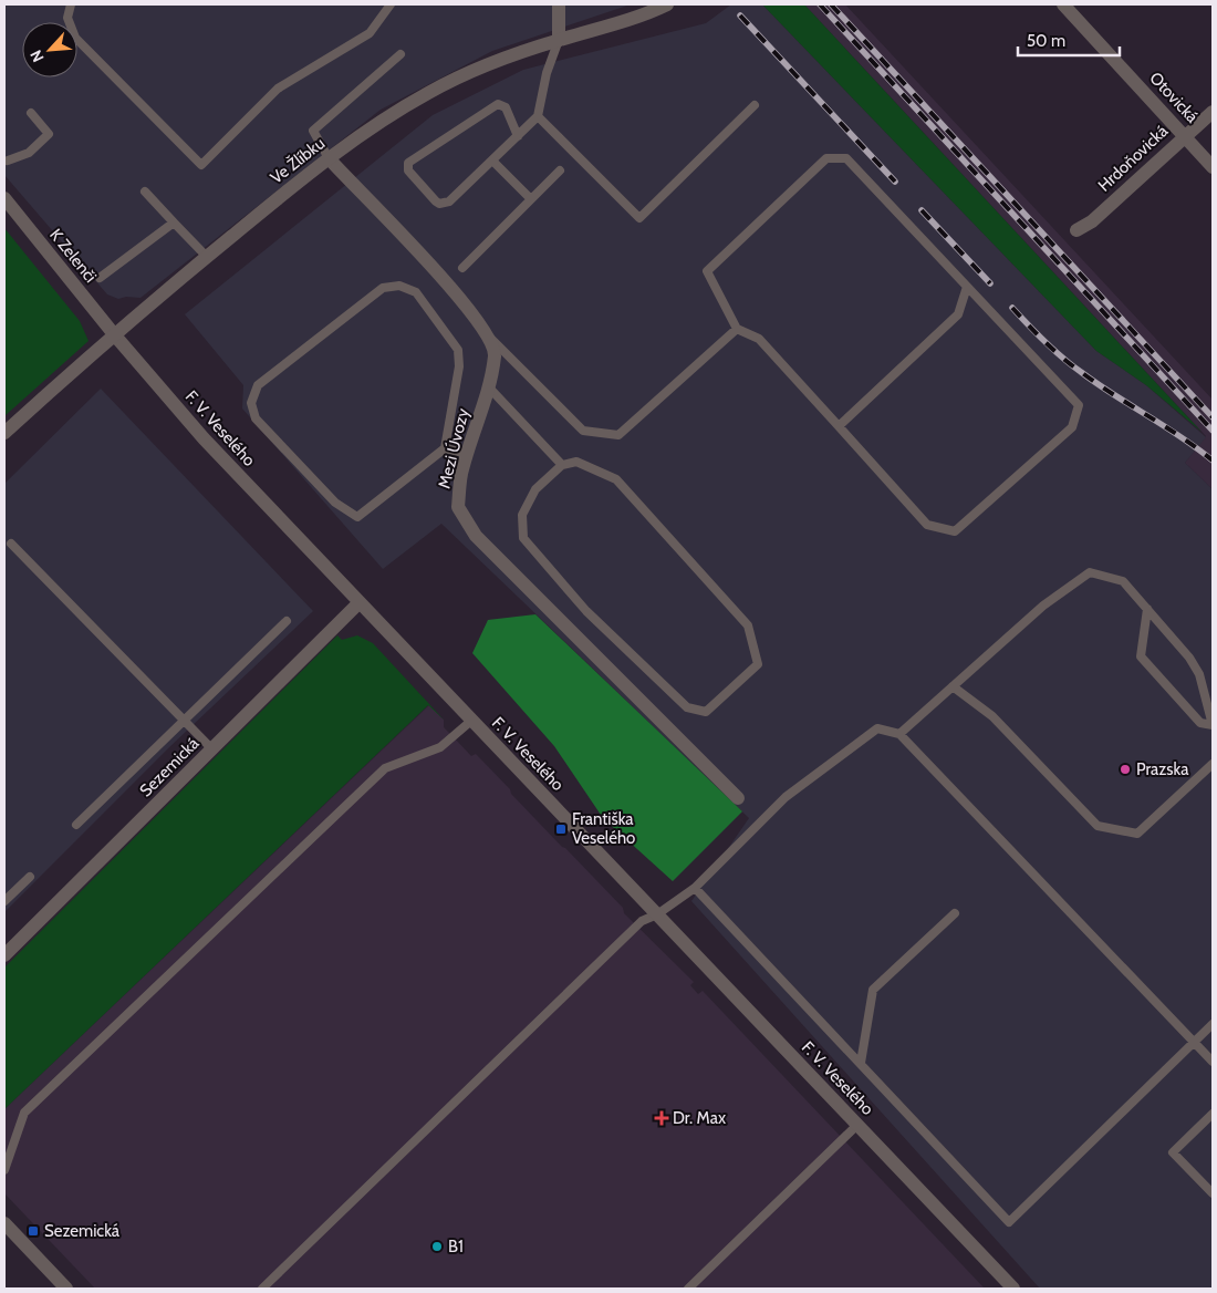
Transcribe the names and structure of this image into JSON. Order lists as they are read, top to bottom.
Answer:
{
  "streets": {
    "street": [
      "Otovická",
      "Hrdoňovická",
      "Ve Žlíbku",
      "K Zelenči",
      "F. V. Veselého",
      "Mezi Úvozy",
      "Sezemická"
    ]
  },
  "crossings": [
    ["Otovická", "Hrdoňovická"],
    ["Ve Žlíbku", "K Zelenči"],
    ["Ve Žlíbku", "F. V. Veselého"],
    ["Ve Žlíbku", "Mezi Úvozy"],
    ["K Zelenči", "F. V. Veselého"],
    ["F. V. Veselého", "Sezemická"]
  ],
  "places": {
    "other": ["Prazska", "B1"],
    "transit": ["Františka Veselého", "Sezemická"],
    "health": ["Dr. Max"]
  },
  "scale_bar": "50 m",
  "north": "bottom left"
}
